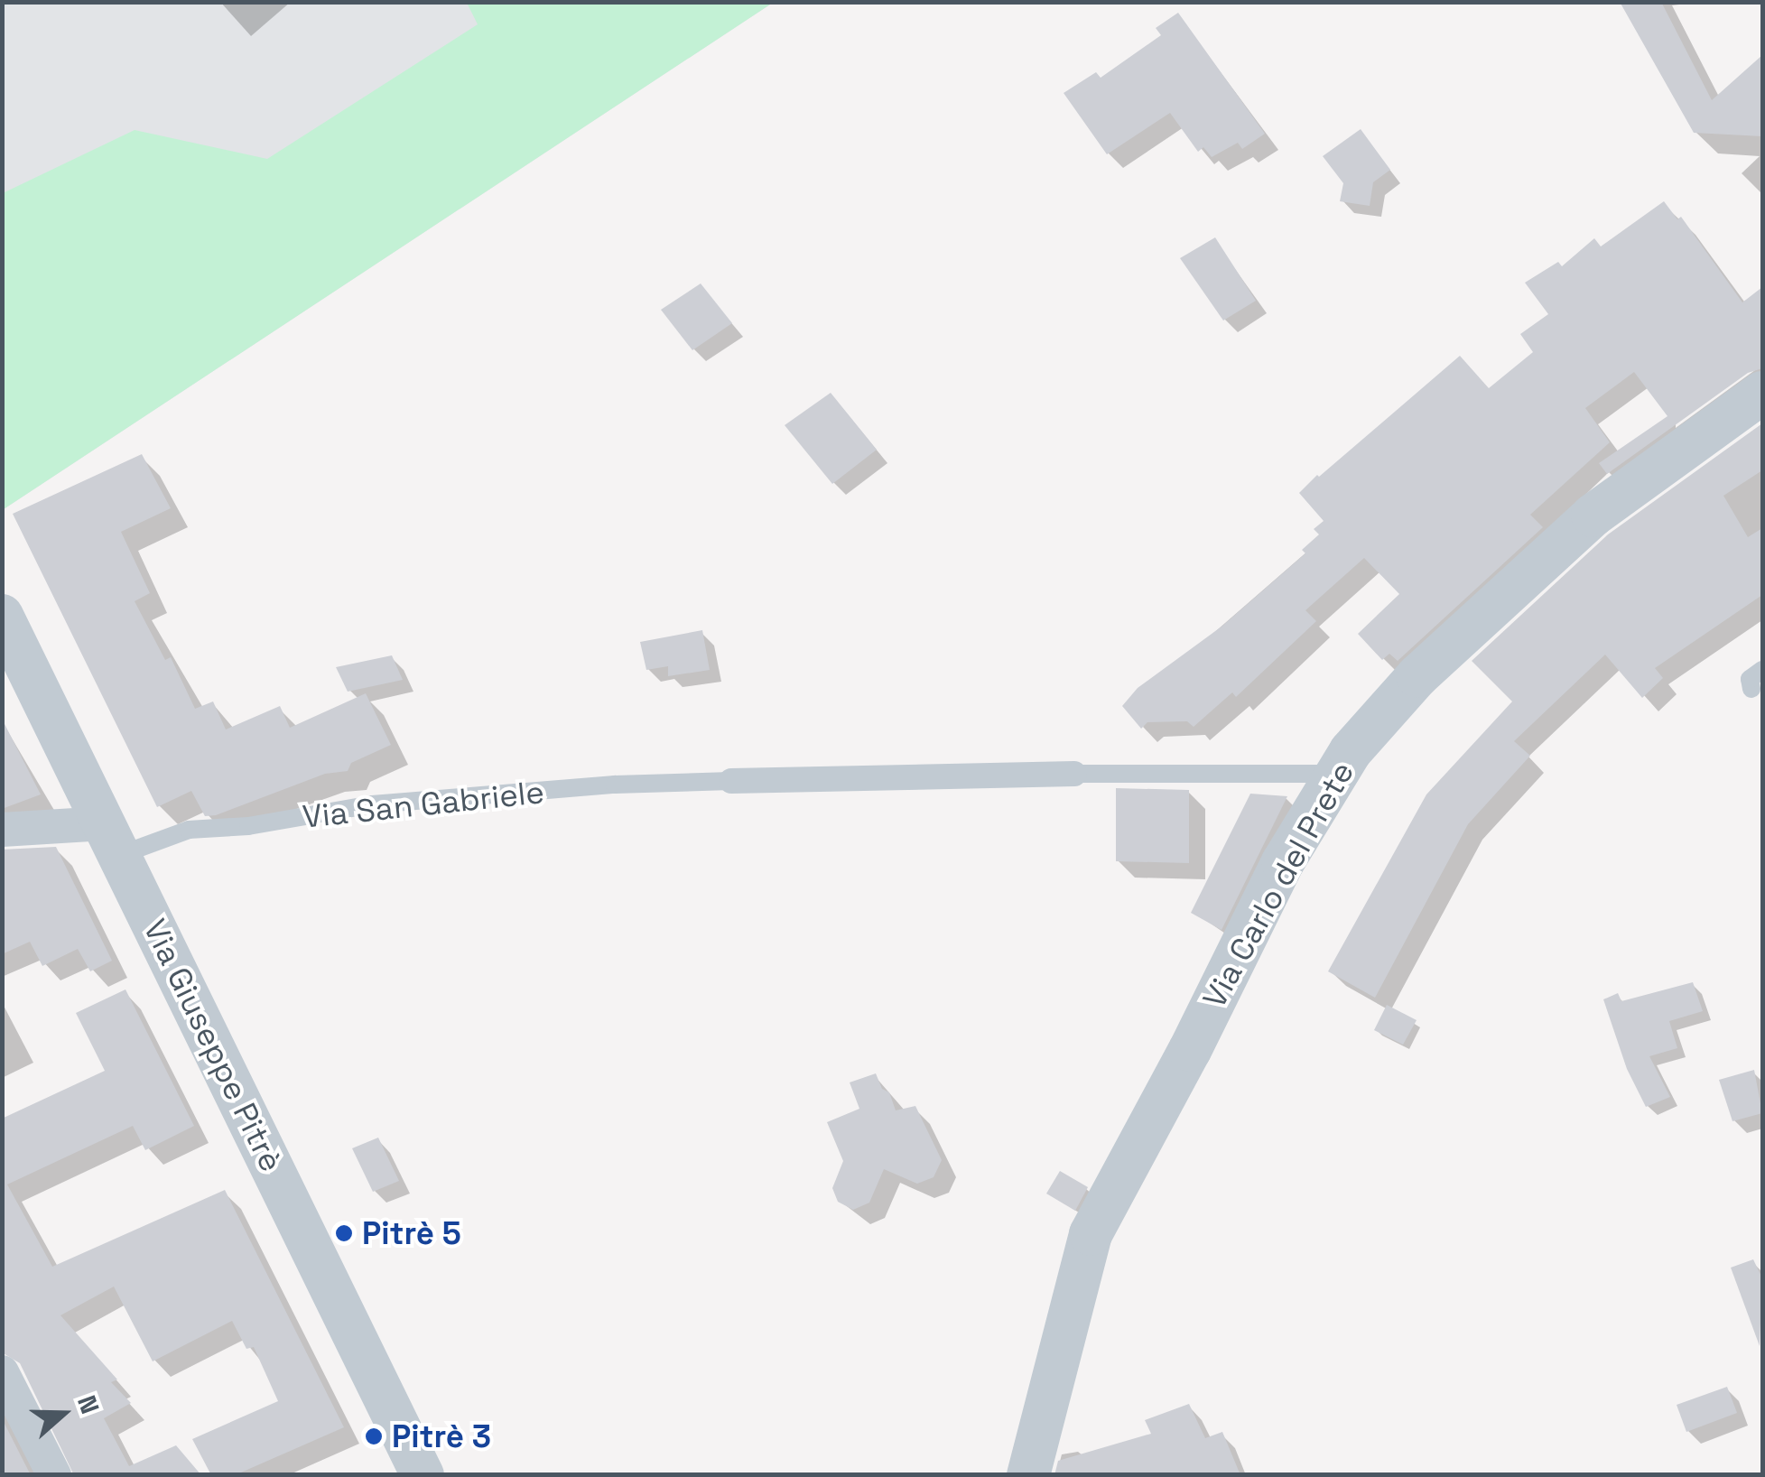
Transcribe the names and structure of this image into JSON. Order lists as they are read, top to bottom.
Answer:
{
  "streets": {
    "street": ["Via San Gabriele", "Via Carlo del Prete", "Via Giuseppe Pitrè"]
  },
  "crossings": [
    ["Via San Gabriele", "Via Giuseppe Pitrè"]
  ],
  "places": ["Pitrè 5", "Pitrè 3"],
  "north": "right"
}
